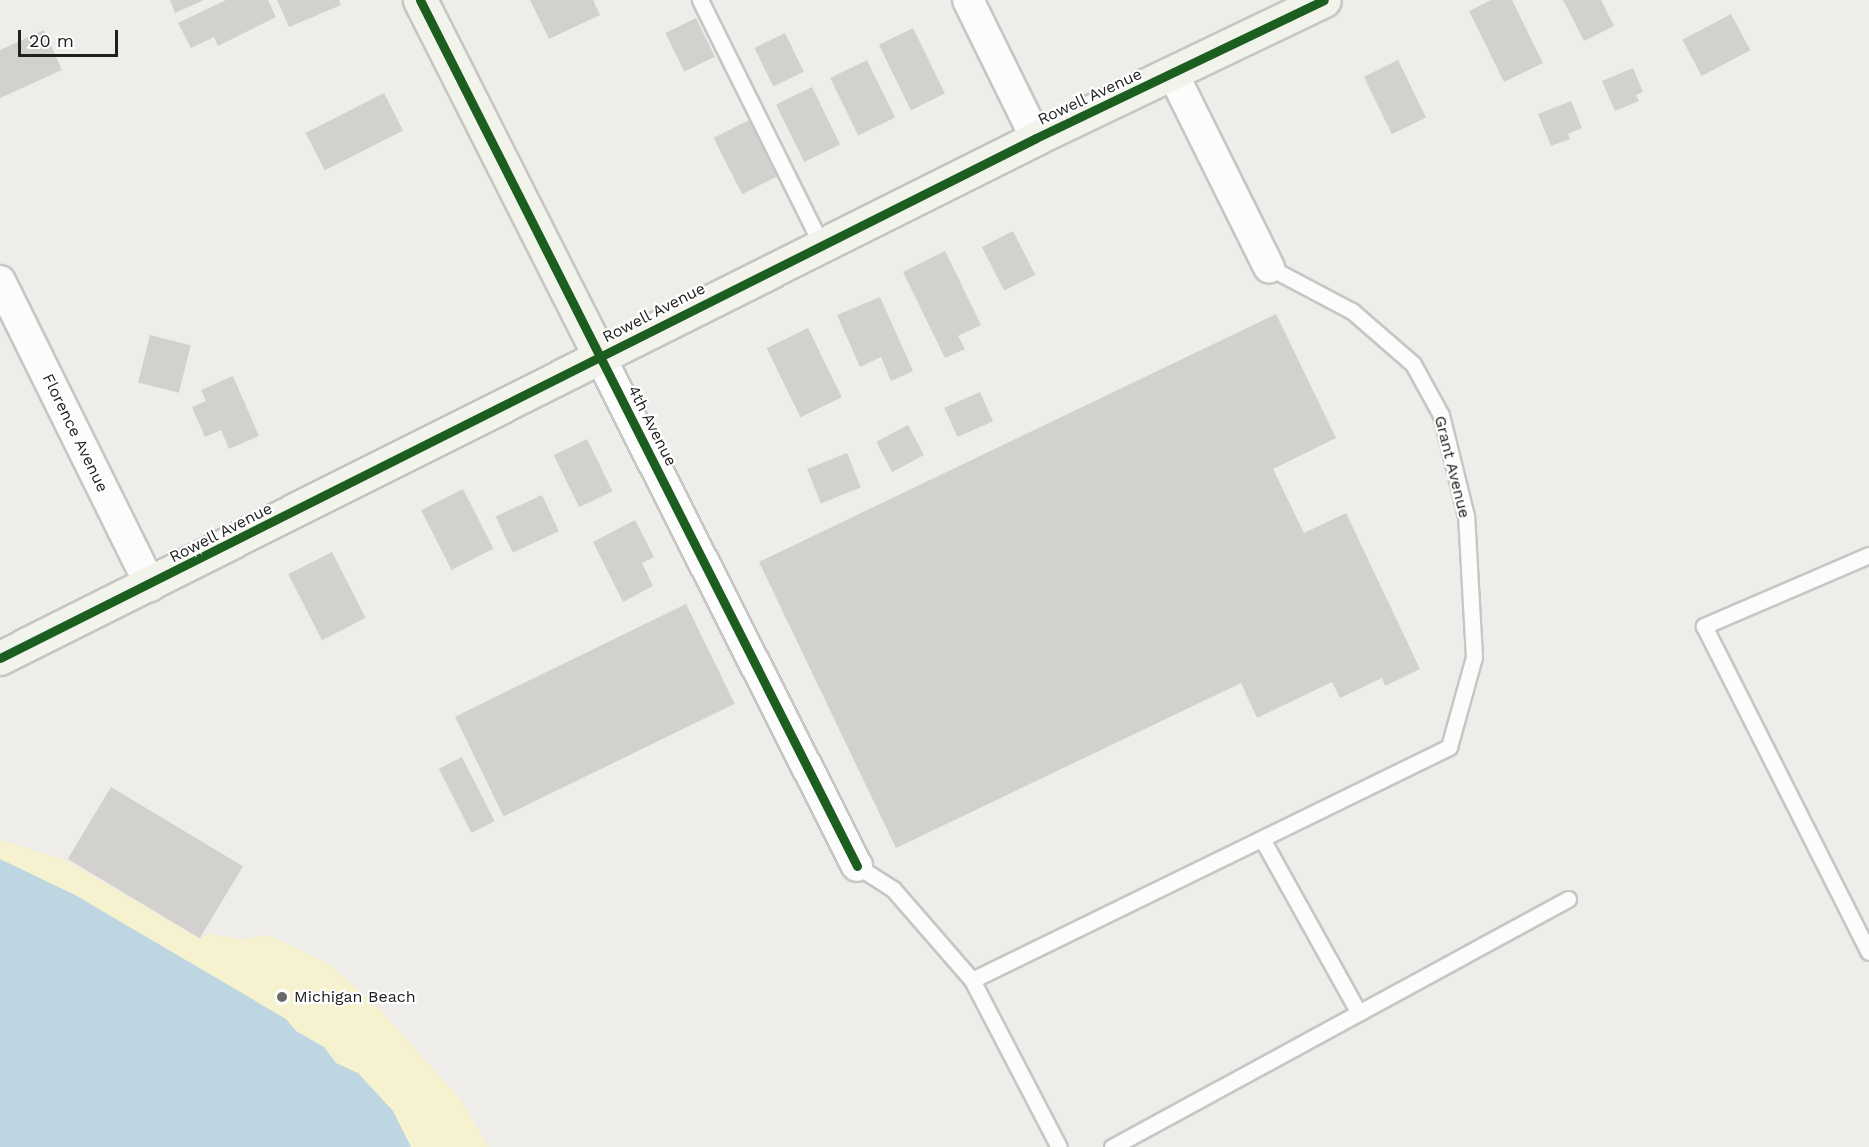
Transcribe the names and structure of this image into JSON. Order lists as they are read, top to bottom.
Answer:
{
  "streets": {
    "street": [
      "Rowell Avenue",
      "4th Avenue",
      "Florence Avenue",
      "Grant Avenue"
    ]
  },
  "crossings": [
    ["Rowell Avenue", "4th Avenue"],
    ["Rowell Avenue", "Florence Avenue"],
    ["Rowell Avenue", "Grant Avenue"]
  ],
  "places": ["Michigan Beach"],
  "scale_bar": "20 m"
}
